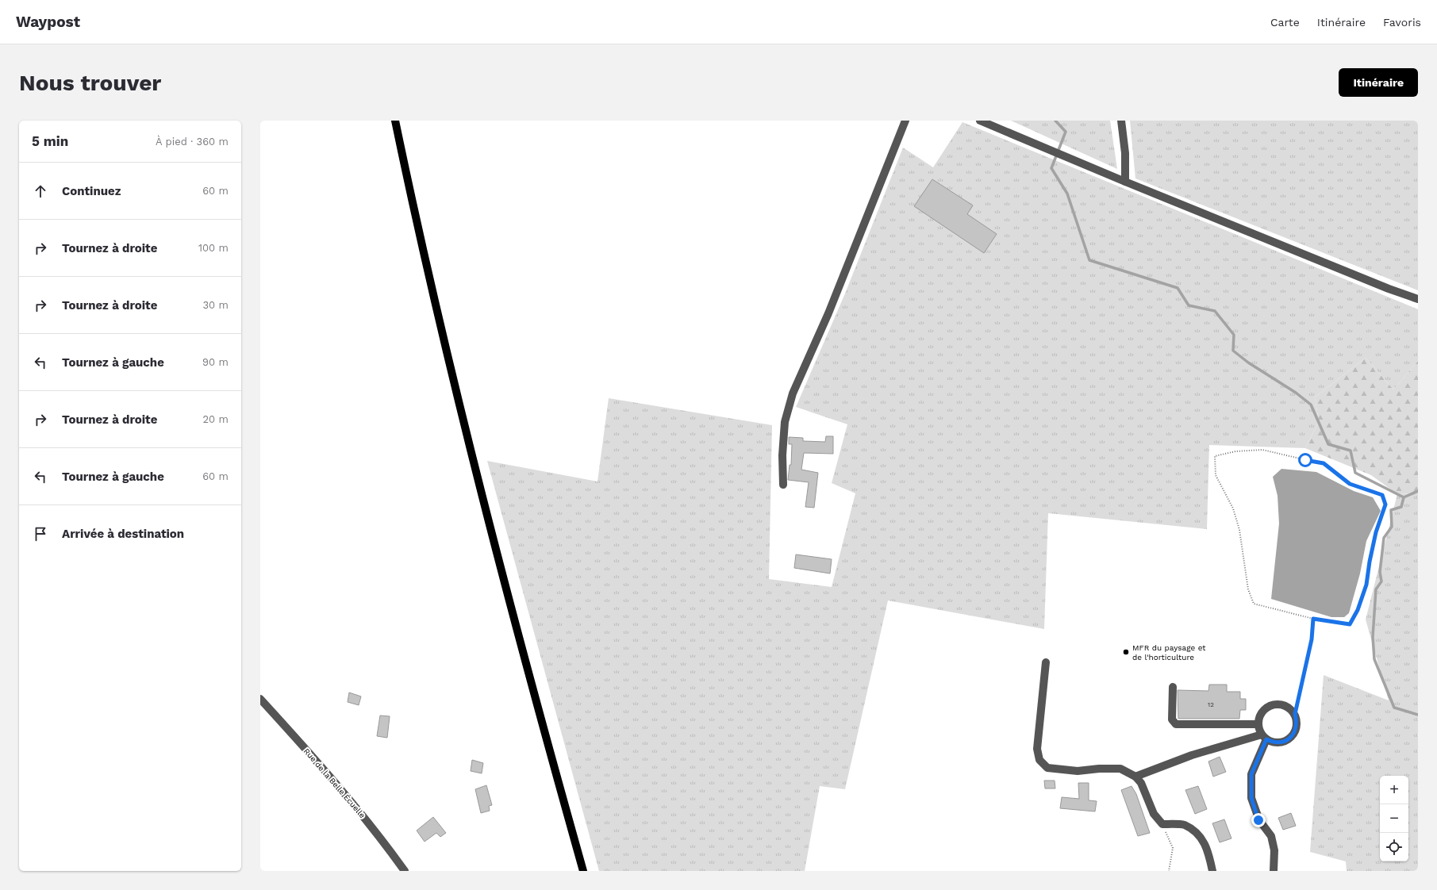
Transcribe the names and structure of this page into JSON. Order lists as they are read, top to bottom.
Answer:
{
  "streets": {
    "street": ["Rue de la Belle Écuelle"]
  },
  "places": ["MFR du paysage et de l'horticulture"],
  "house_numbers": ["12"],
  "page": {
    "header": "Waypost",
    "nav": ["Carte", "Itinéraire", "Favoris"],
    "buttons": "Itinéraire",
    "title": "Nous trouver",
    "heading": ["5 min", "À pied · 360 m"],
    "list": [
      ["Continuez", "60 m"],
      ["Tournez à droite", "100 m"],
      ["Tournez à droite", "30 m"],
      ["Tournez à gauche", "90 m"],
      ["Tournez à droite", "20 m"],
      ["Tournez à gauche", "60 m"],
      "Arrivée à destination"
    ],
    "map_buttons": ["+", "−"]
  }
}
